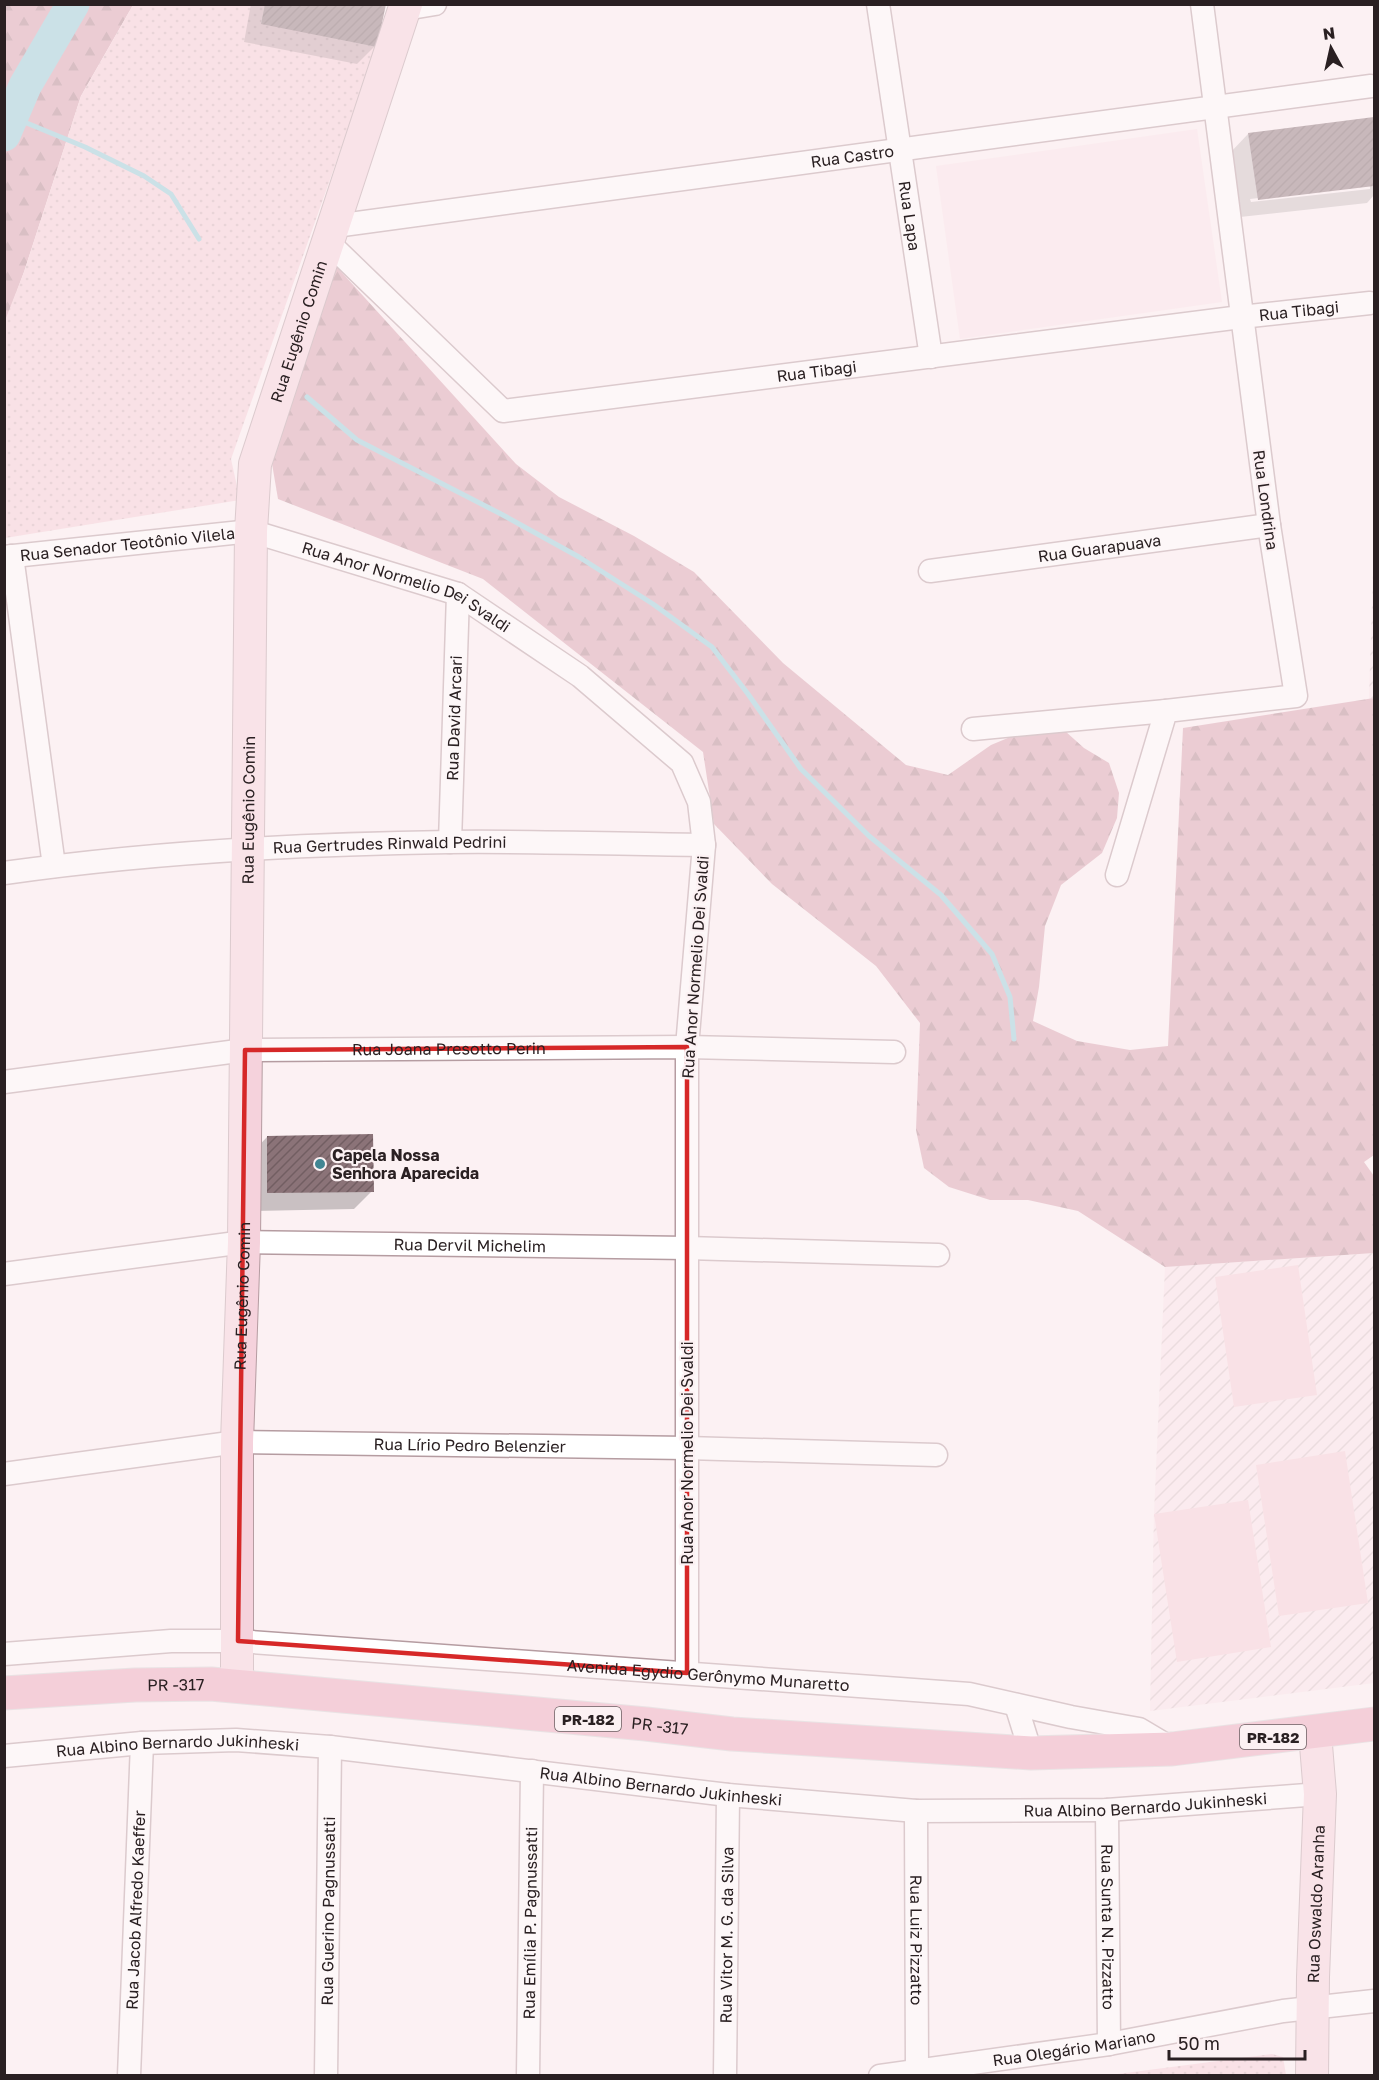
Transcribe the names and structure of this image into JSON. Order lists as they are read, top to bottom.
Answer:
{
  "streets": {
    "main road": ["PR -317", "PR-182"],
    "street": [
      "Rua Castro",
      "Rua Lapa",
      "Rua Tibagi",
      "Rua Eugênio Comin",
      "Rua Londrina",
      "Rua Senador Teotônio Vilela",
      "Rua Guarapuava",
      "Rua Anor Normelio Dei Svaldi",
      "Rua David Arcari",
      "Rua Gertrudes Rinwald Pedrini",
      "Rua Joana Presotto Perin",
      "Rua Dervil Michelim",
      "Rua Lírio Pedro Belenzier",
      "Avenida Egydio Gerônymo Munaretto",
      "Rua Albino Bernardo Jukinheski",
      "Rua Oswaldo Aranha",
      "Rua Jacob Alfredo Kaeffer",
      "Rua Guerino Pagnussatti",
      "Rua Emília P. Pagnussatti",
      "Rua Sunta N. Pizzatto",
      "Rua Vitor M. G. da Silva",
      "Rua Luiz Pizzatto",
      "Rua Olegário Mariano"
    ]
  },
  "crossings": [
    ["Rua Castro", "Rua Lapa"],
    ["Rua Castro", "Rua Tibagi"],
    ["Rua Castro", "Rua Eugênio Comin"],
    ["Rua Castro", "Rua Londrina"],
    ["Rua Lapa", "Rua Tibagi"],
    ["Rua Tibagi", "Rua Eugênio Comin"],
    ["Rua Tibagi", "Rua Londrina"],
    ["Rua Eugênio Comin", "Rua Senador Teotônio Vilela"],
    ["Rua Eugênio Comin", "Rua Anor Normelio Dei Svaldi"],
    ["Rua Eugênio Comin", "Rua Gertrudes Rinwald Pedrini"],
    ["Rua Eugênio Comin", "Rua Joana Presotto Perin"],
    ["Rua Eugênio Comin", "Rua Dervil Michelim"],
    ["Rua Eugênio Comin", "Rua Lírio Pedro Belenzier"],
    ["Rua Eugênio Comin", "Avenida Egydio Gerônymo Munaretto"],
    ["Rua Eugênio Comin", "PR -317"],
    ["Rua Londrina", "Rua Guarapuava"],
    ["Rua Senador Teotônio Vilela", "Rua Anor Normelio Dei Svaldi"],
    ["Rua Anor Normelio Dei Svaldi", "Rua David Arcari"],
    ["Rua Anor Normelio Dei Svaldi", "Rua Gertrudes Rinwald Pedrini"],
    ["Rua Anor Normelio Dei Svaldi", "Rua Joana Presotto Perin"],
    ["Rua Anor Normelio Dei Svaldi", "Rua Dervil Michelim"],
    ["Rua Anor Normelio Dei Svaldi", "Rua Lírio Pedro Belenzier"],
    ["Rua Anor Normelio Dei Svaldi", "Avenida Egydio Gerônymo Munaretto"],
    ["Rua David Arcari", "Rua Gertrudes Rinwald Pedrini"],
    ["Avenida Egydio Gerônymo Munaretto", "PR -317"],
    ["Avenida Egydio Gerônymo Munaretto", "PR-182"],
    ["PR -317", "PR-182"],
    ["PR-182", "Rua Oswaldo Aranha"],
    ["Rua Albino Bernardo Jukinheski", "Rua Oswaldo Aranha"],
    ["Rua Albino Bernardo Jukinheski", "Rua Jacob Alfredo Kaeffer"],
    ["Rua Albino Bernardo Jukinheski", "Rua Guerino Pagnussatti"],
    ["Rua Albino Bernardo Jukinheski", "Rua Emília P. Pagnussatti"],
    ["Rua Albino Bernardo Jukinheski", "Rua Sunta N. Pizzatto"],
    ["Rua Albino Bernardo Jukinheski", "Rua Vitor M. G. da Silva"],
    ["Rua Albino Bernardo Jukinheski", "Rua Luiz Pizzatto"],
    ["Rua Oswaldo Aranha", "Rua Olegário Mariano"],
    ["Rua Sunta N. Pizzatto", "Rua Olegário Mariano"],
    ["Rua Luiz Pizzatto", "Rua Olegário Mariano"]
  ],
  "places": ["Capela Nossa Senhora Aparecida"],
  "scale_bar": "50 m",
  "north": "top"
}
